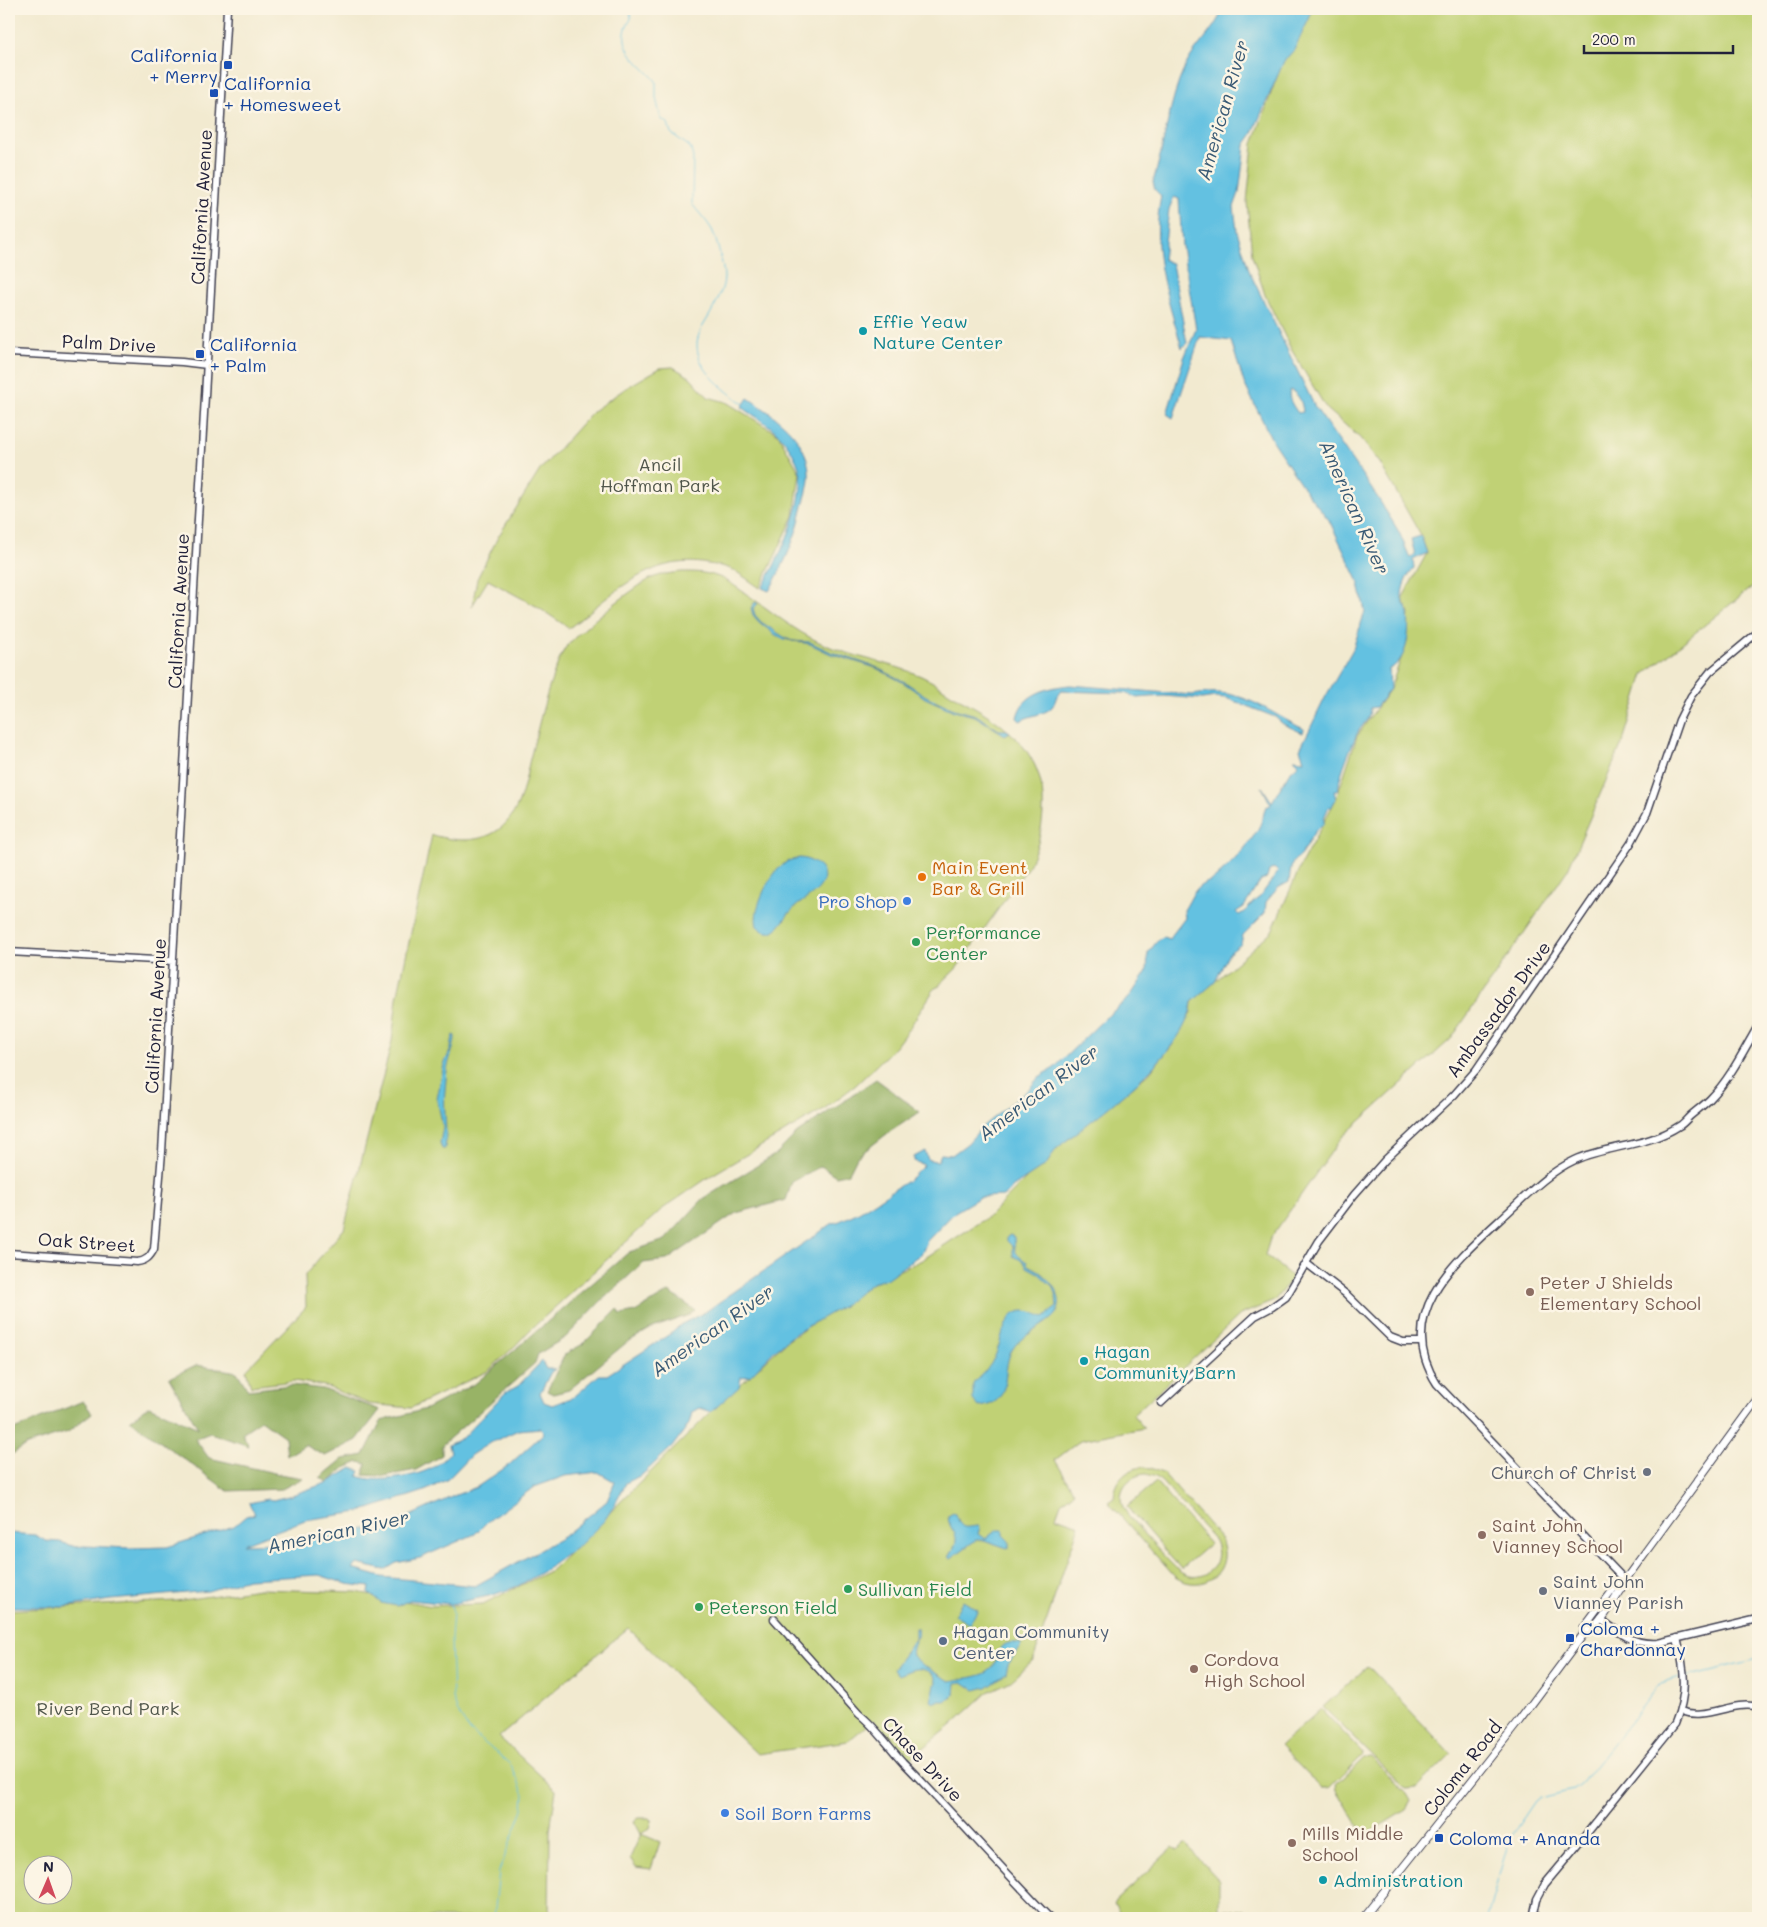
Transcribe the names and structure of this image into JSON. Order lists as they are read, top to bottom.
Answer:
{
  "streets": {
    "main road": ["Coloma Road"],
    "street": [
      "California Avenue",
      "Palm Drive",
      "Ambassador Drive",
      "Oak Street",
      "Chase Drive"
    ]
  },
  "crossings": [
    ["California Avenue", "Palm Drive"],
    ["California Avenue", "Oak Street"]
  ],
  "water": ["American River"],
  "parks": ["Ancil Hoffman Park", "River Bend Park"],
  "places": {
    "transit": [
      "California + Merry",
      "California + Homesweet",
      "California + Palm",
      "Coloma + Chardonnay",
      "Coloma + Ananda"
    ],
    "other": [
      "Effie Yeaw Nature Center",
      "Main Event Bar & Grill",
      "Pro Shop",
      "Performance Center",
      "Peter J Shields Elementary School",
      "Hagan Community Barn",
      "Church of Christ",
      "Saint John Vianney School",
      "Sullivan Field",
      "Saint John Vianney Parish",
      "Peterson Field",
      "Hagan Community Center",
      "Cordova High School",
      "Soil Born Farms",
      "Mills Middle School",
      "Administration"
    ]
  },
  "scale_bar": "200 m",
  "north": "top"
}
